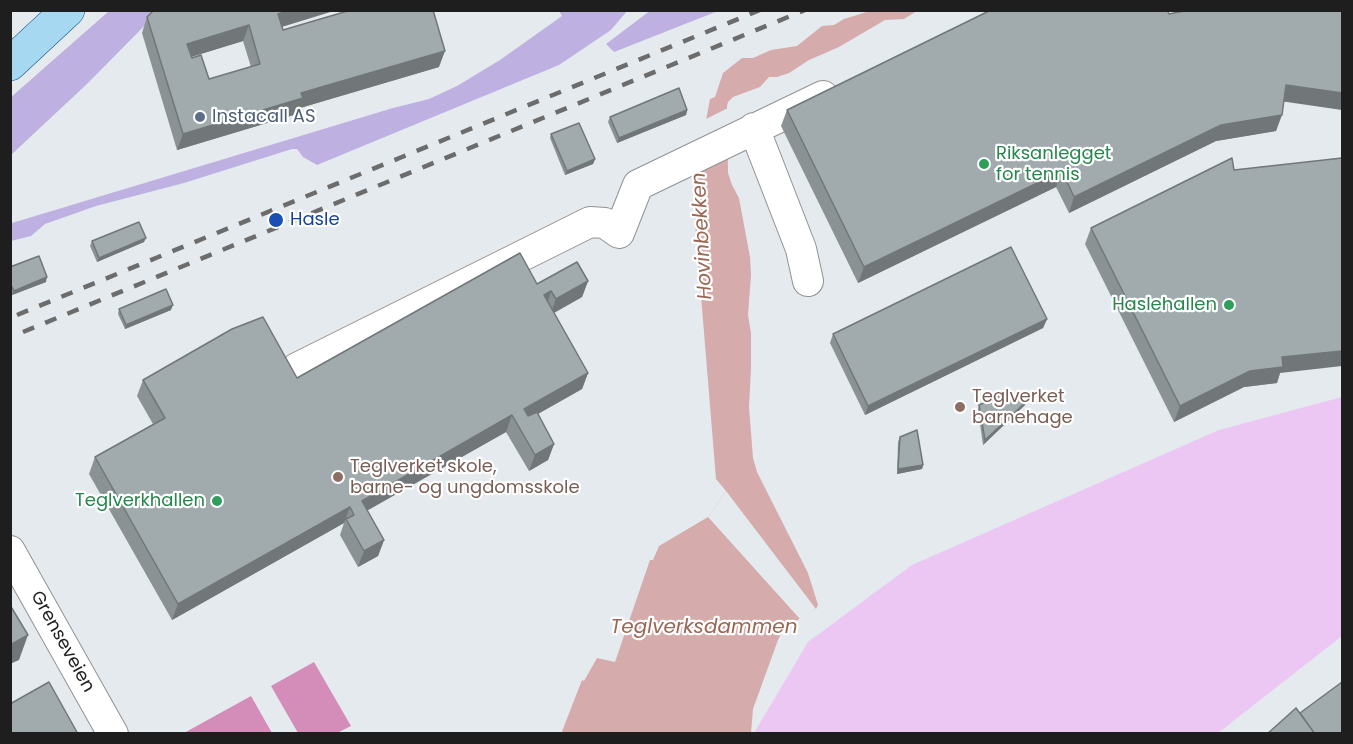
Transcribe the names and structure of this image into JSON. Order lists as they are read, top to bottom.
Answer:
{
  "streets": {
    "lane": ["Grenseveien"]
  },
  "water": ["Hovinbekken", "Teglverksdammen"],
  "places": [
    "Instacall AS",
    "Riksanlegget for tennis",
    "Hasle",
    "Haslehallen",
    "Teglverket barnehage",
    "Teglverket skole, barne- og ungdomsskole",
    "Teglverkhallen"
  ]
}
